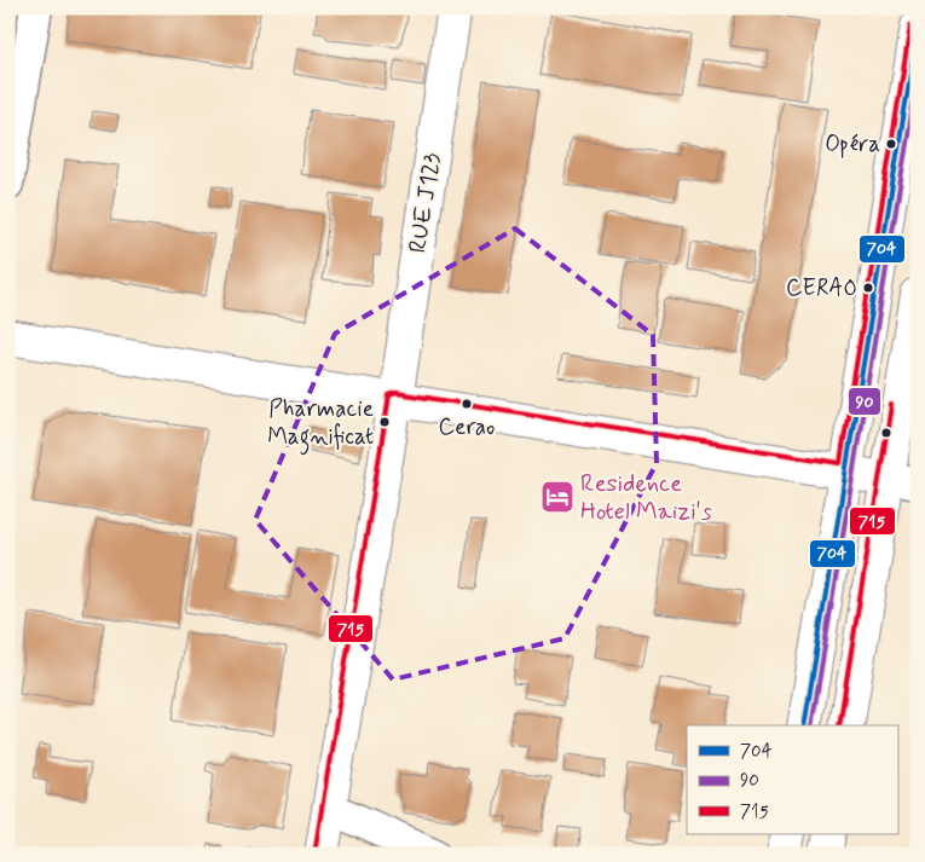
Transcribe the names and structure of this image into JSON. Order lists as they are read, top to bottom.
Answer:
{
  "streets": {
    "street": ["RUE J123"]
  },
  "places": {
    "other": [
      "Opéra",
      "CERAO",
      "Cerao",
      "Pharmacie Magnificat"
    ],
    "hotel": ["Residence Hotel Maizi's"]
  },
  "lines": ["transit line 715", "transit line 704", "transit line 90"],
  "legend": ["704", "90", "715"]
}
